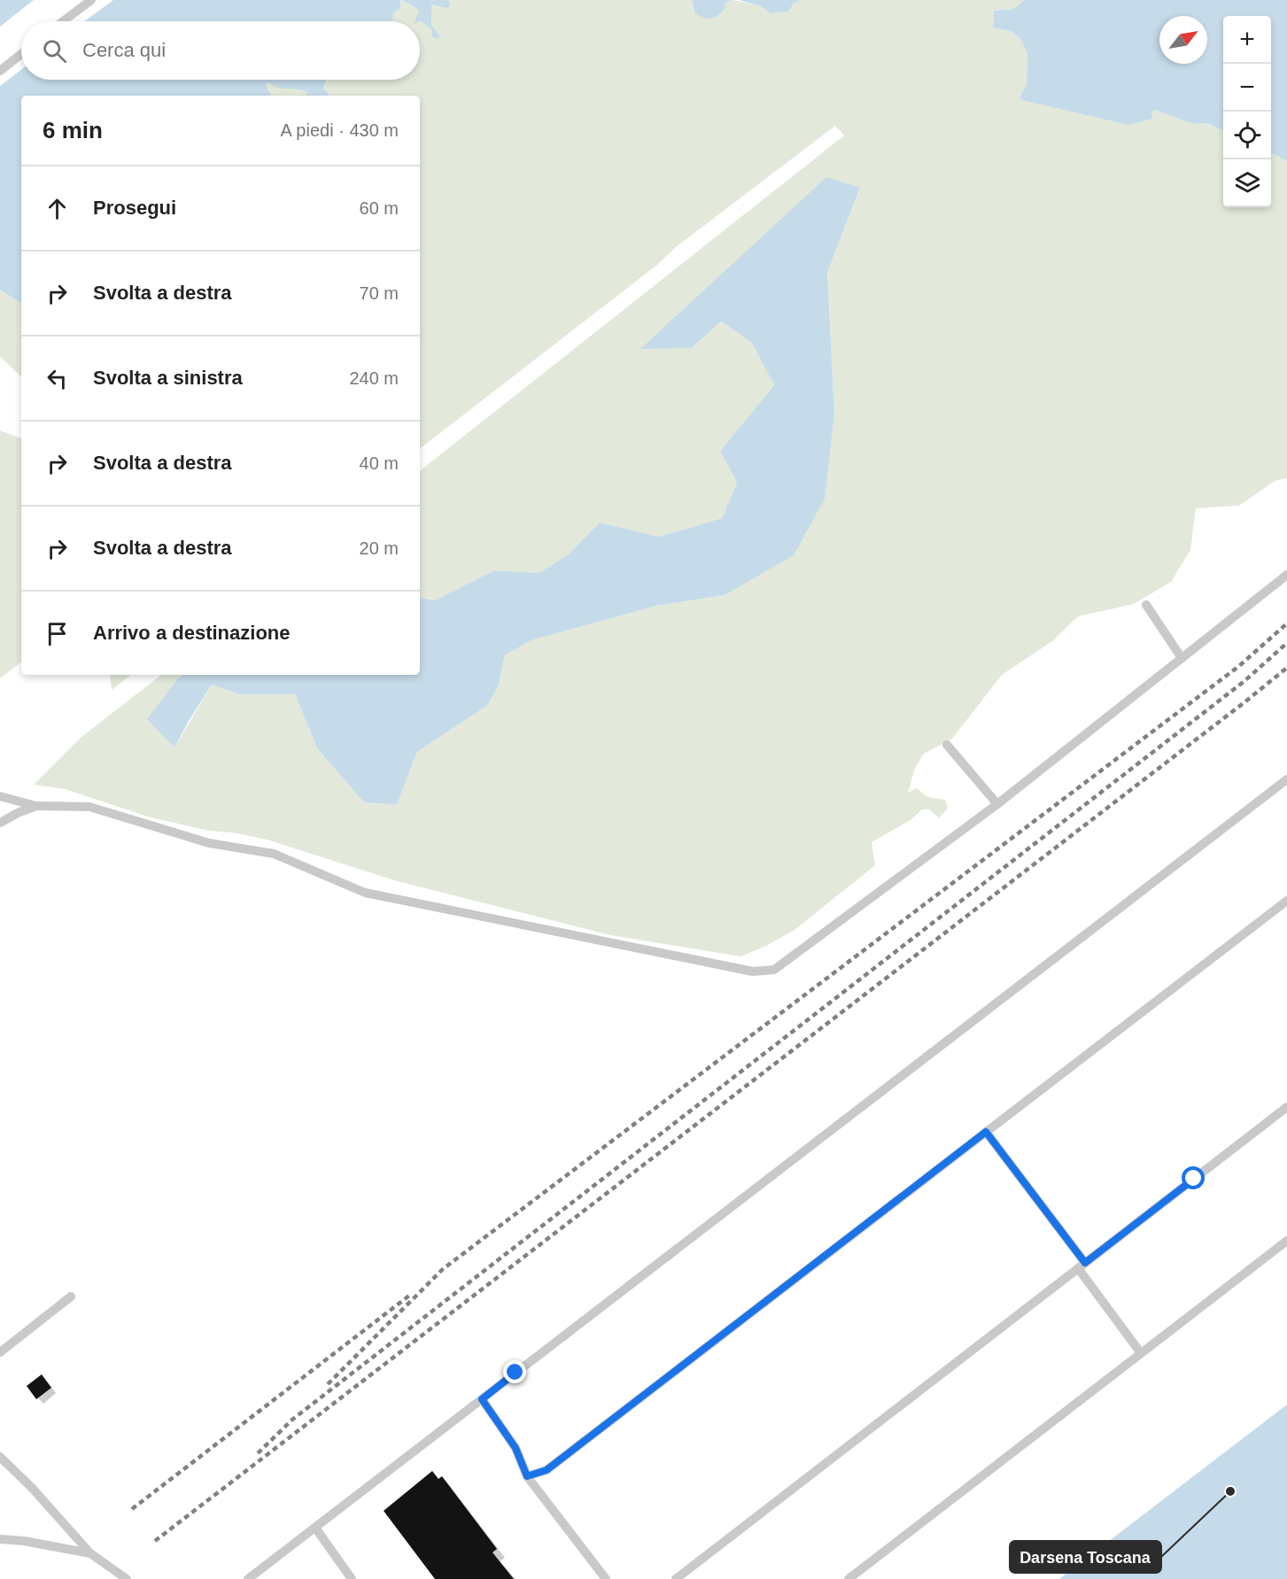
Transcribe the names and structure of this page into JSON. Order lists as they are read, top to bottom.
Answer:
{
  "places": ["Darsena Toscana"],
  "north": "top right",
  "page": {
    "map_buttons": ["+", "−"],
    "search": "Cerca qui",
    "heading": ["6 min", "A piedi · 430 m"],
    "list": [
      ["Prosegui", "60 m"],
      ["Svolta a destra", "70 m"],
      ["Svolta a sinistra", "240 m"],
      ["Svolta a destra", "40 m"],
      ["Svolta a destra", "20 m"],
      "Arrivo a destinazione"
    ]
  }
}
